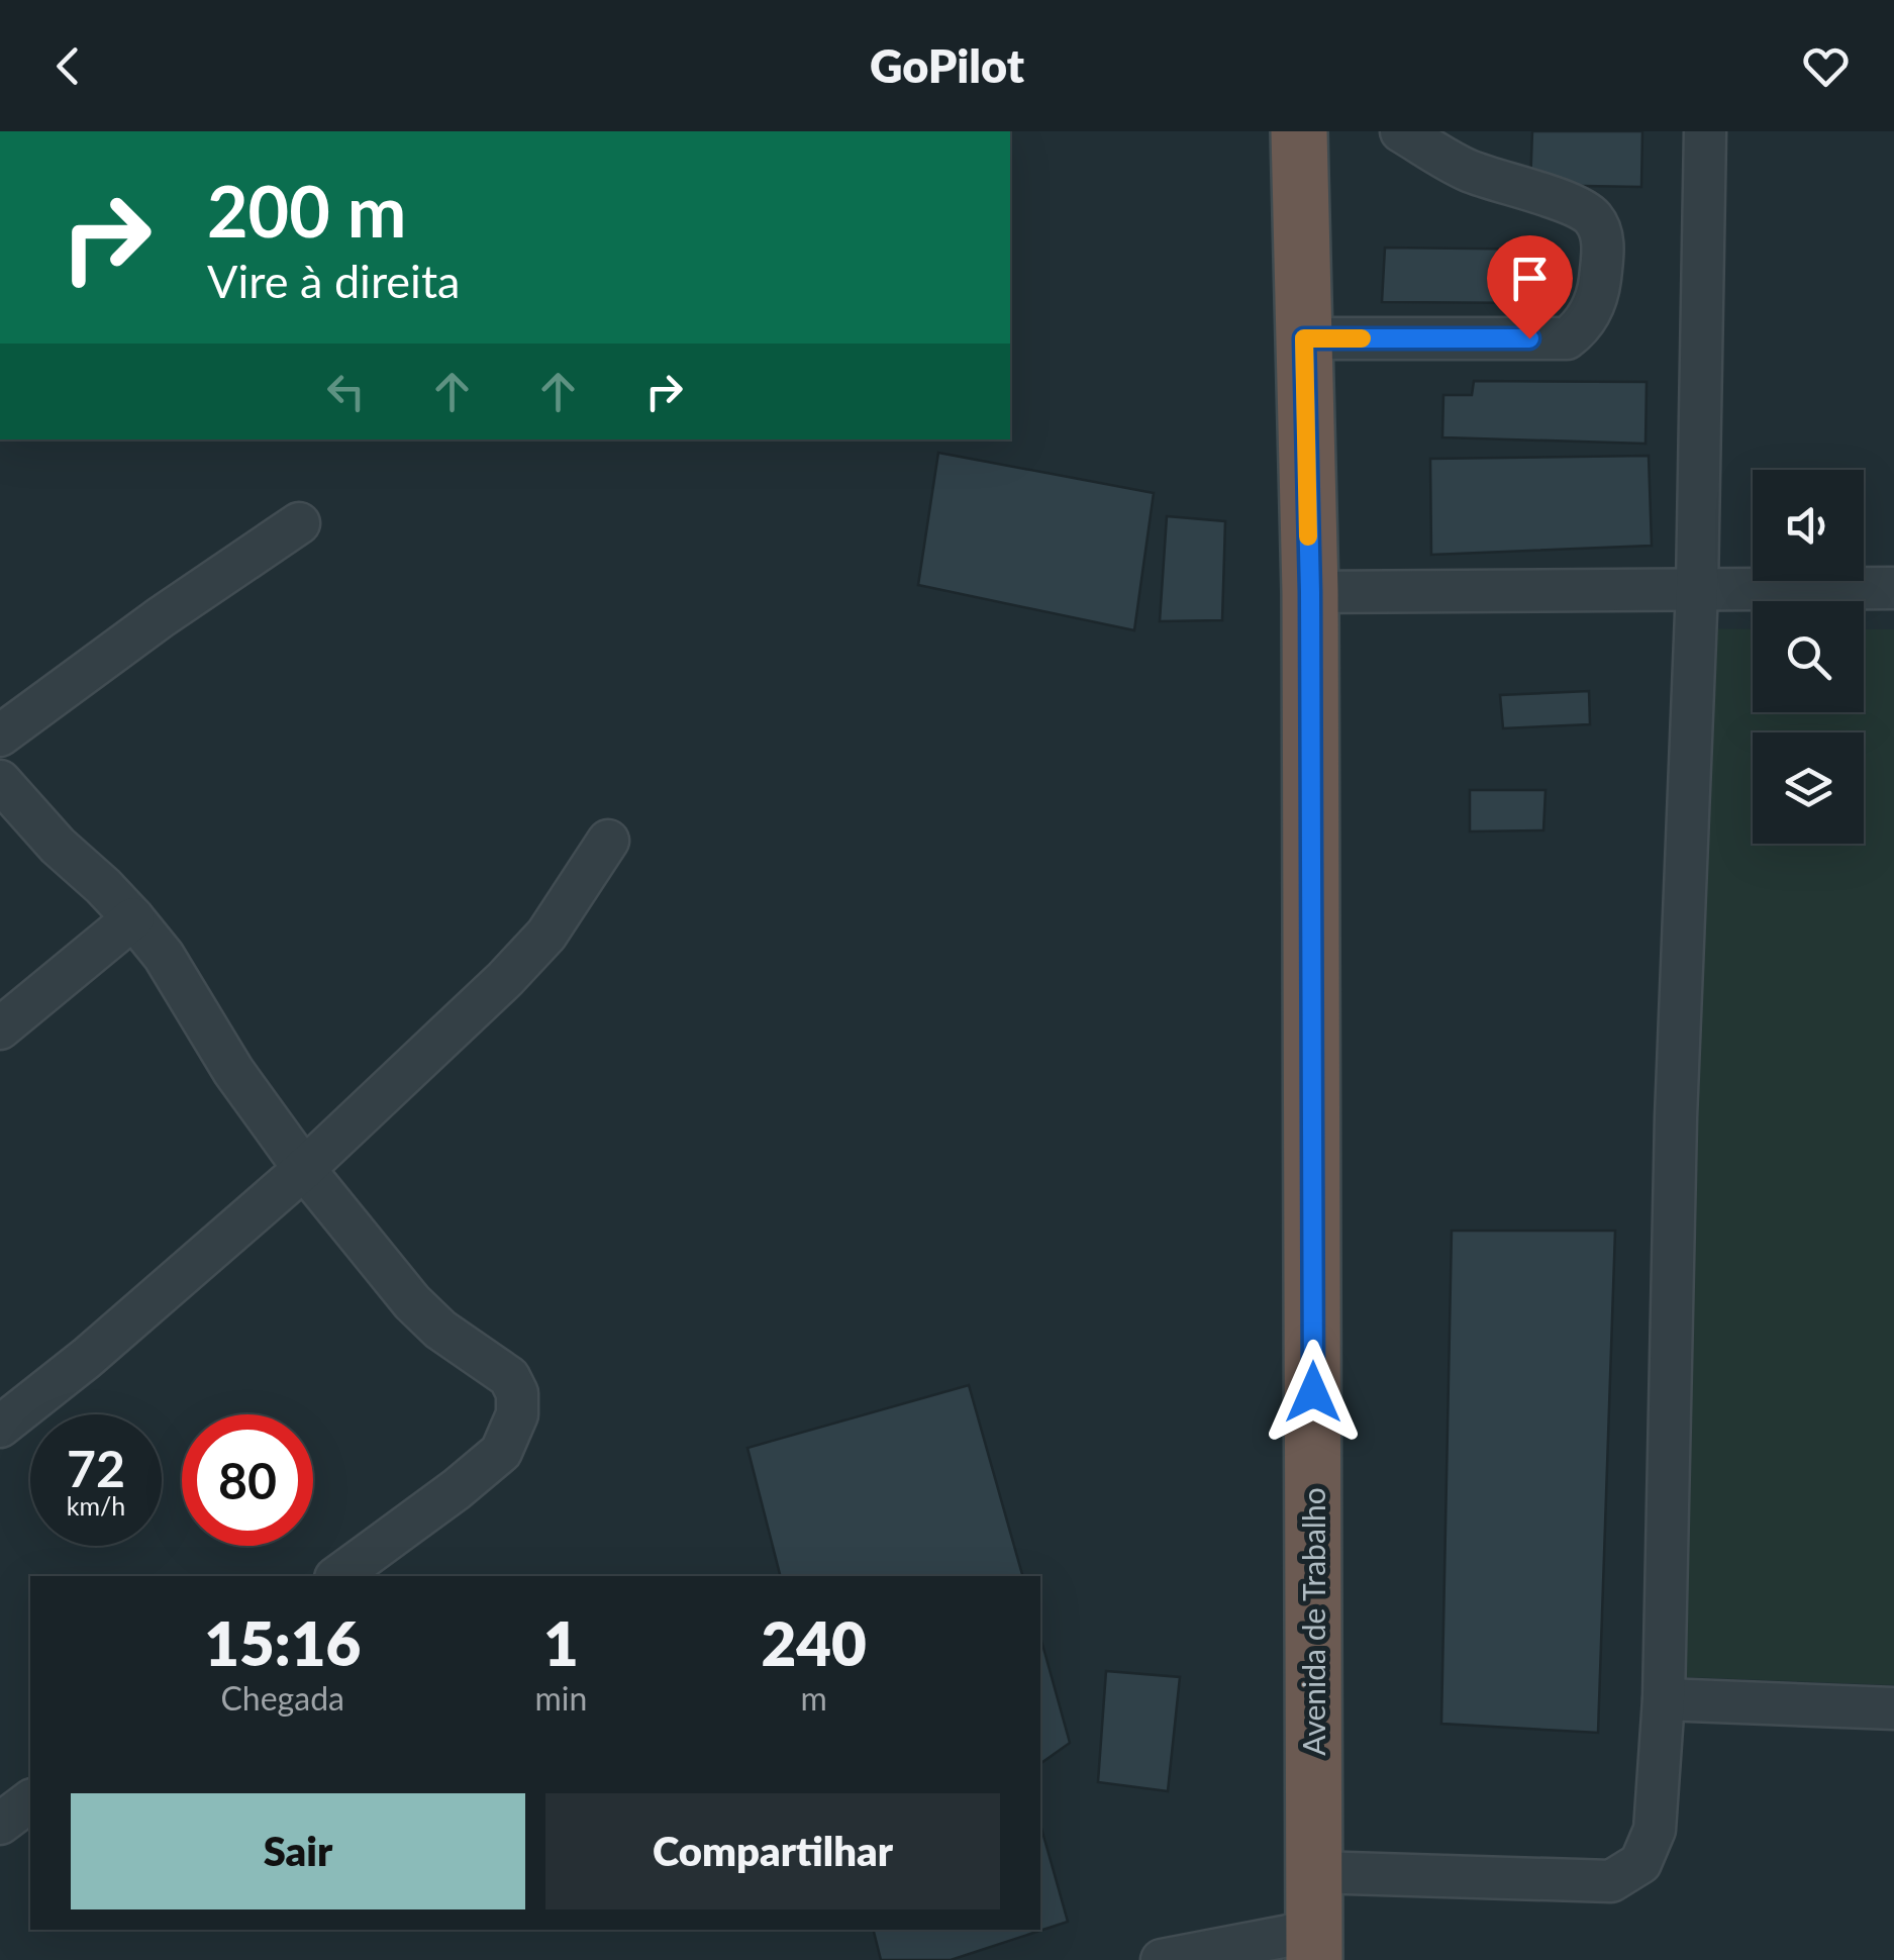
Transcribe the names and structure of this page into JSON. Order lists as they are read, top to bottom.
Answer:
{
  "streets": {
    "highway": ["Avenida de Trabalho"]
  },
  "page": {
    "header": "GoPilot",
    "turn": ["200 m", "Vire à direita"],
    "speed": "72 km/h",
    "limit": "80",
    "eta": [
      "15:16",
      "Chegada",
      "1",
      "min",
      "240",
      "m"
    ],
    "buttons": ["Sair", "Compartilhar"]
  }
}
